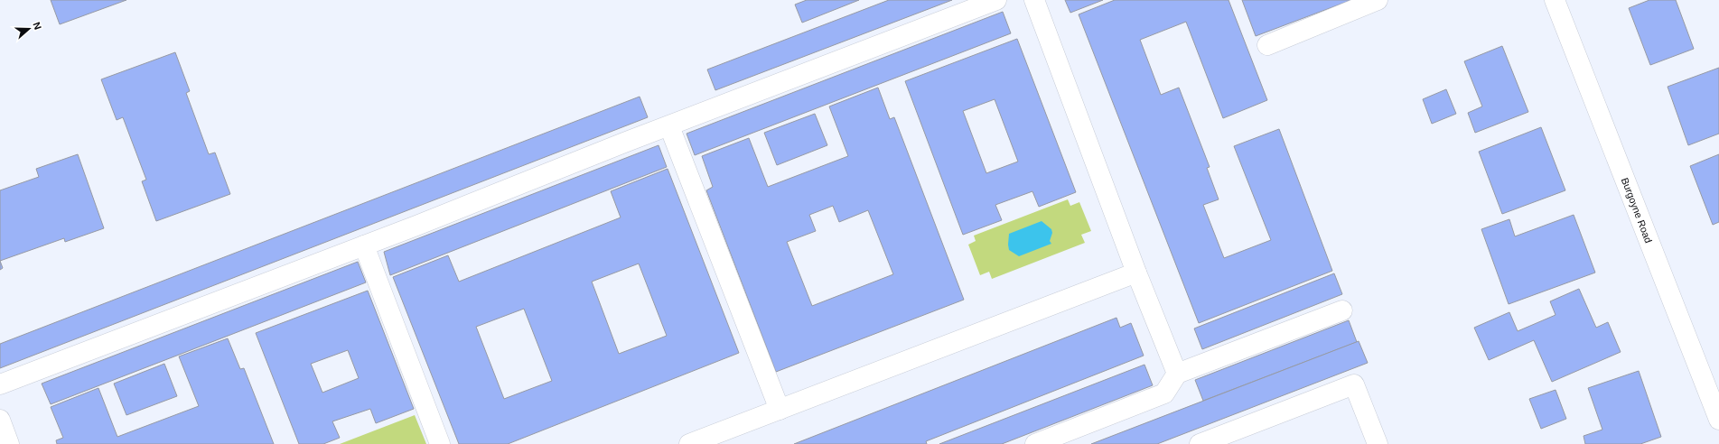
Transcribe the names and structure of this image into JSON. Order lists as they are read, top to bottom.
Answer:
{
  "streets": {
    "street": ["Burgoyne Road"]
  },
  "north": "right"
}
